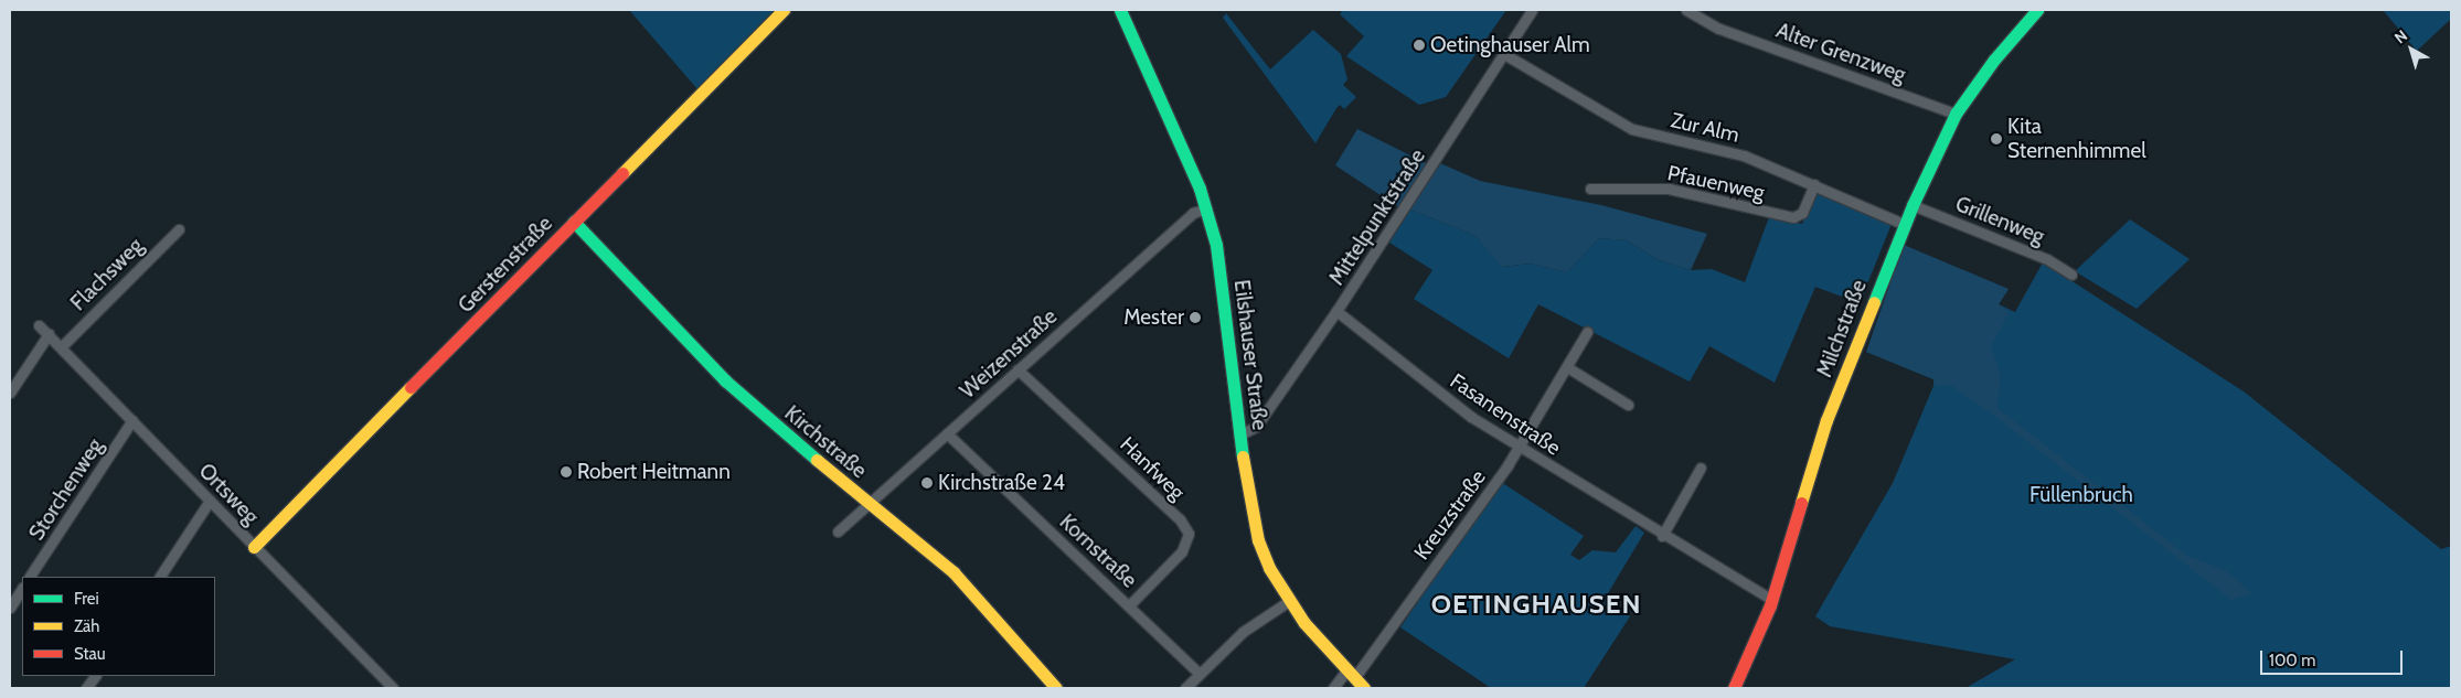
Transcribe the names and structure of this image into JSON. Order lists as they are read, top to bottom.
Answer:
{
  "streets": {
    "street": [
      "Alter Grenzweg",
      "Zur Alm",
      "Pfauenweg",
      "Mittelpunktstraße",
      "Grillenweg",
      "Gerstenstraße",
      "Flachsweg",
      "Milchstraße",
      "Weizenstraße",
      "Eilshauser Straße",
      "Fasanenstraße",
      "Kirchstraße",
      "Hanfweg",
      "Storchenweg",
      "Ortsweg",
      "Kreuzstraße",
      "Kornstraße"
    ]
  },
  "crossings": [
    ["Alter Grenzweg", "Milchstraße"],
    ["Zur Alm", "Pfauenweg"],
    ["Zur Alm", "Mittelpunktstraße"],
    ["Zur Alm", "Milchstraße"],
    ["Mittelpunktstraße", "Eilshauser Straße"],
    ["Mittelpunktstraße", "Fasanenstraße"],
    ["Grillenweg", "Milchstraße"],
    ["Gerstenstraße", "Kirchstraße"],
    ["Gerstenstraße", "Ortsweg"],
    ["Flachsweg", "Ortsweg"],
    ["Milchstraße", "Fasanenstraße"],
    ["Weizenstraße", "Eilshauser Straße"],
    ["Weizenstraße", "Kirchstraße"],
    ["Weizenstraße", "Hanfweg"],
    ["Weizenstraße", "Kornstraße"],
    ["Eilshauser Straße", "Kreuzstraße"],
    ["Fasanenstraße", "Kreuzstraße"],
    ["Hanfweg", "Kornstraße"],
    ["Storchenweg", "Ortsweg"]
  ],
  "districts": ["OETINGHAUSEN"],
  "parks": ["Füllenbruch"],
  "places": [
    "Oetinghauser Alm",
    "Kita Sternenhimmel",
    "Mester",
    "Robert Heitmann",
    "Kirchstraße 24"
  ],
  "legend": ["Frei", "Zäh", "Stau"],
  "scale_bar": "100 m",
  "north": "top left"
}
